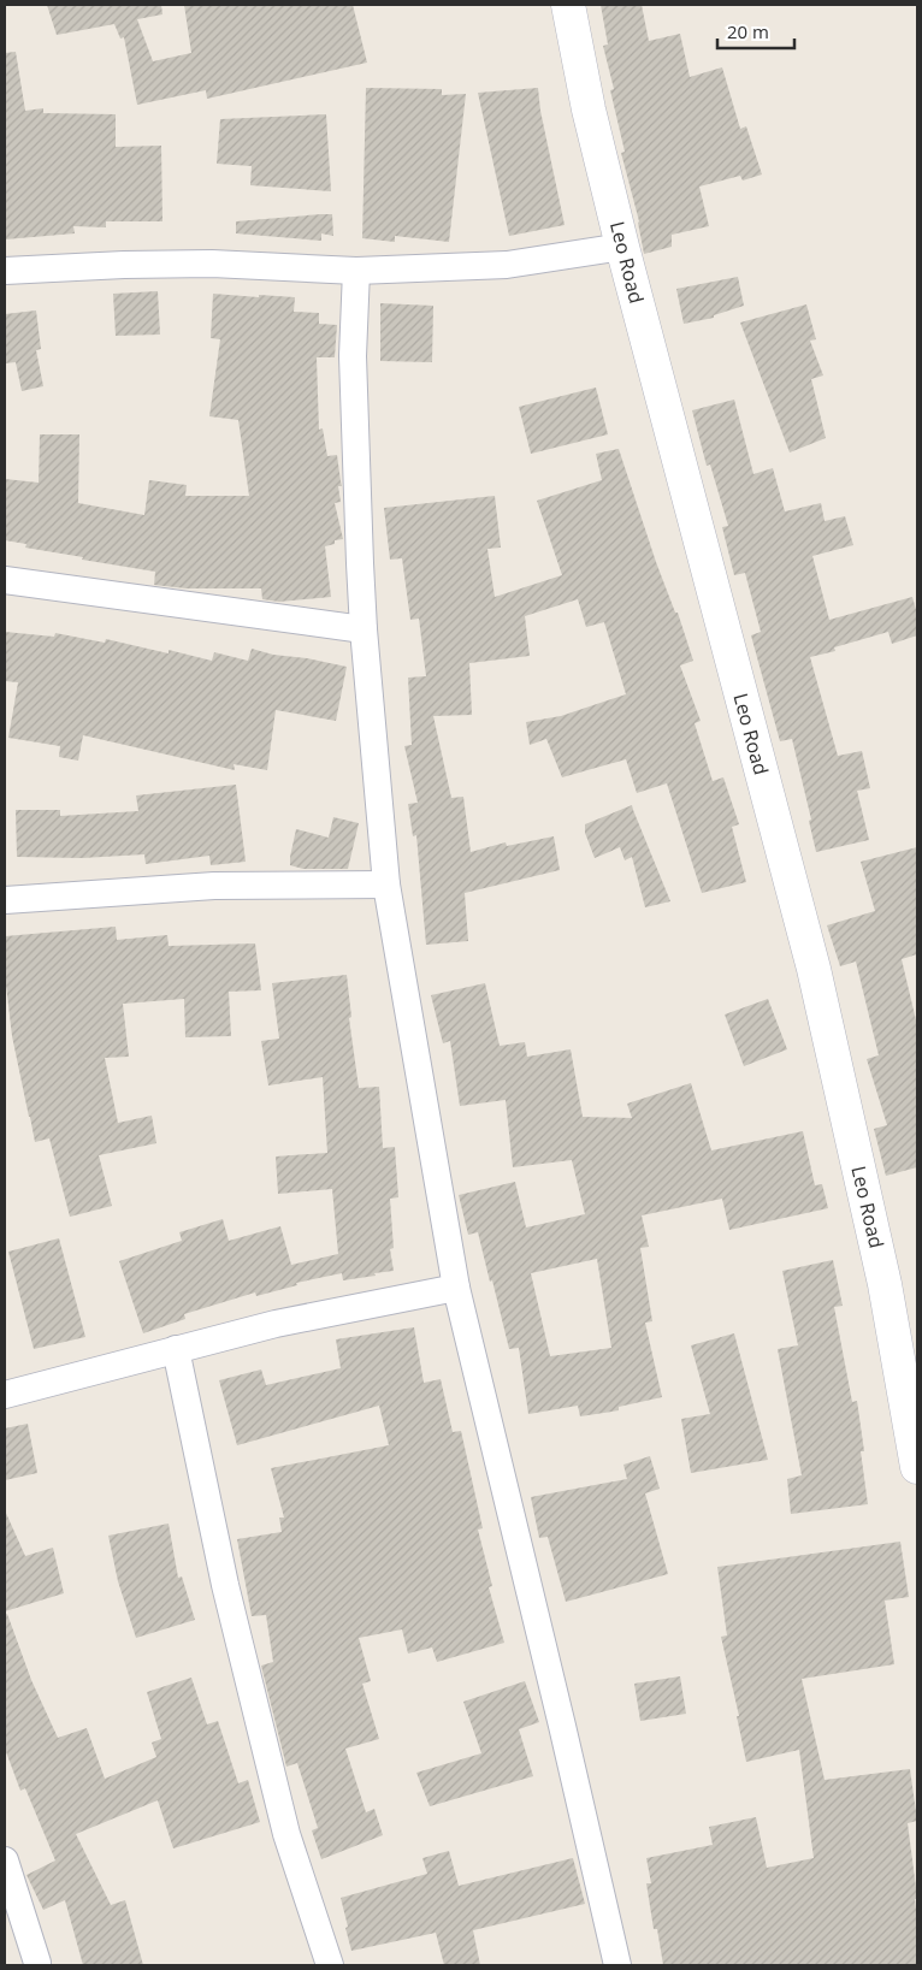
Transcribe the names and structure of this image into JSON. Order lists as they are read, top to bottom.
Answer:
{
  "streets": {
    "street": ["Leo Road"]
  },
  "scale_bar": "20 m"
}
